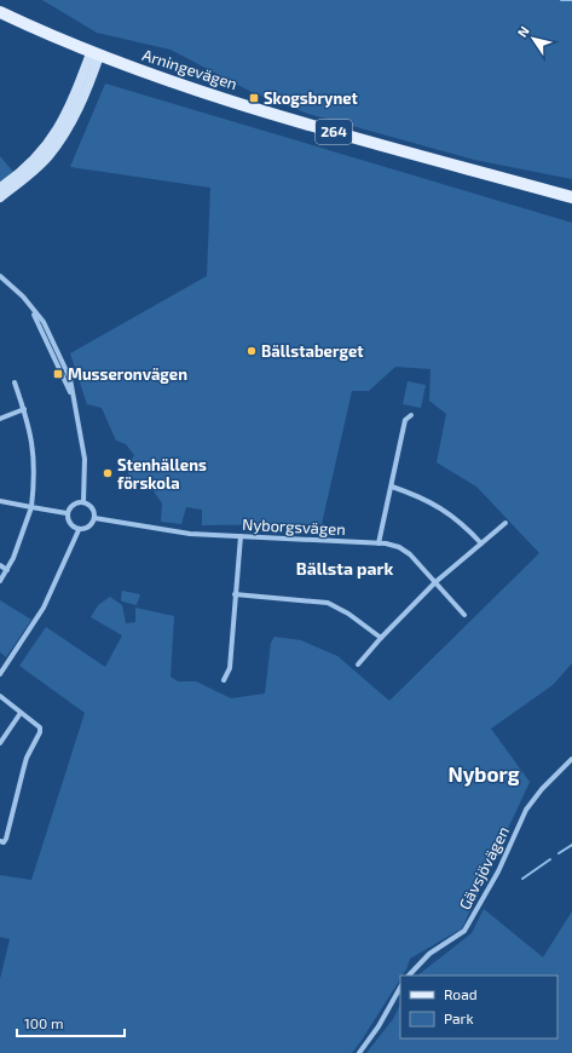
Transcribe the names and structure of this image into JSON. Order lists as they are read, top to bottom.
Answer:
{
  "streets": {
    "main road": ["Arningevägen", "264"],
    "street": ["Nyborgsvägen", "Gävsjövägen"]
  },
  "districts": ["Bällsta park", "Nyborg"],
  "places": {
    "transit": ["Skogsbrynet", "Musseronvägen"],
    "other": ["Bällstaberget", "Stenhällens förskola"]
  },
  "legend": ["Road", "Park"],
  "scale_bar": "100 m",
  "north": "top left"
}
